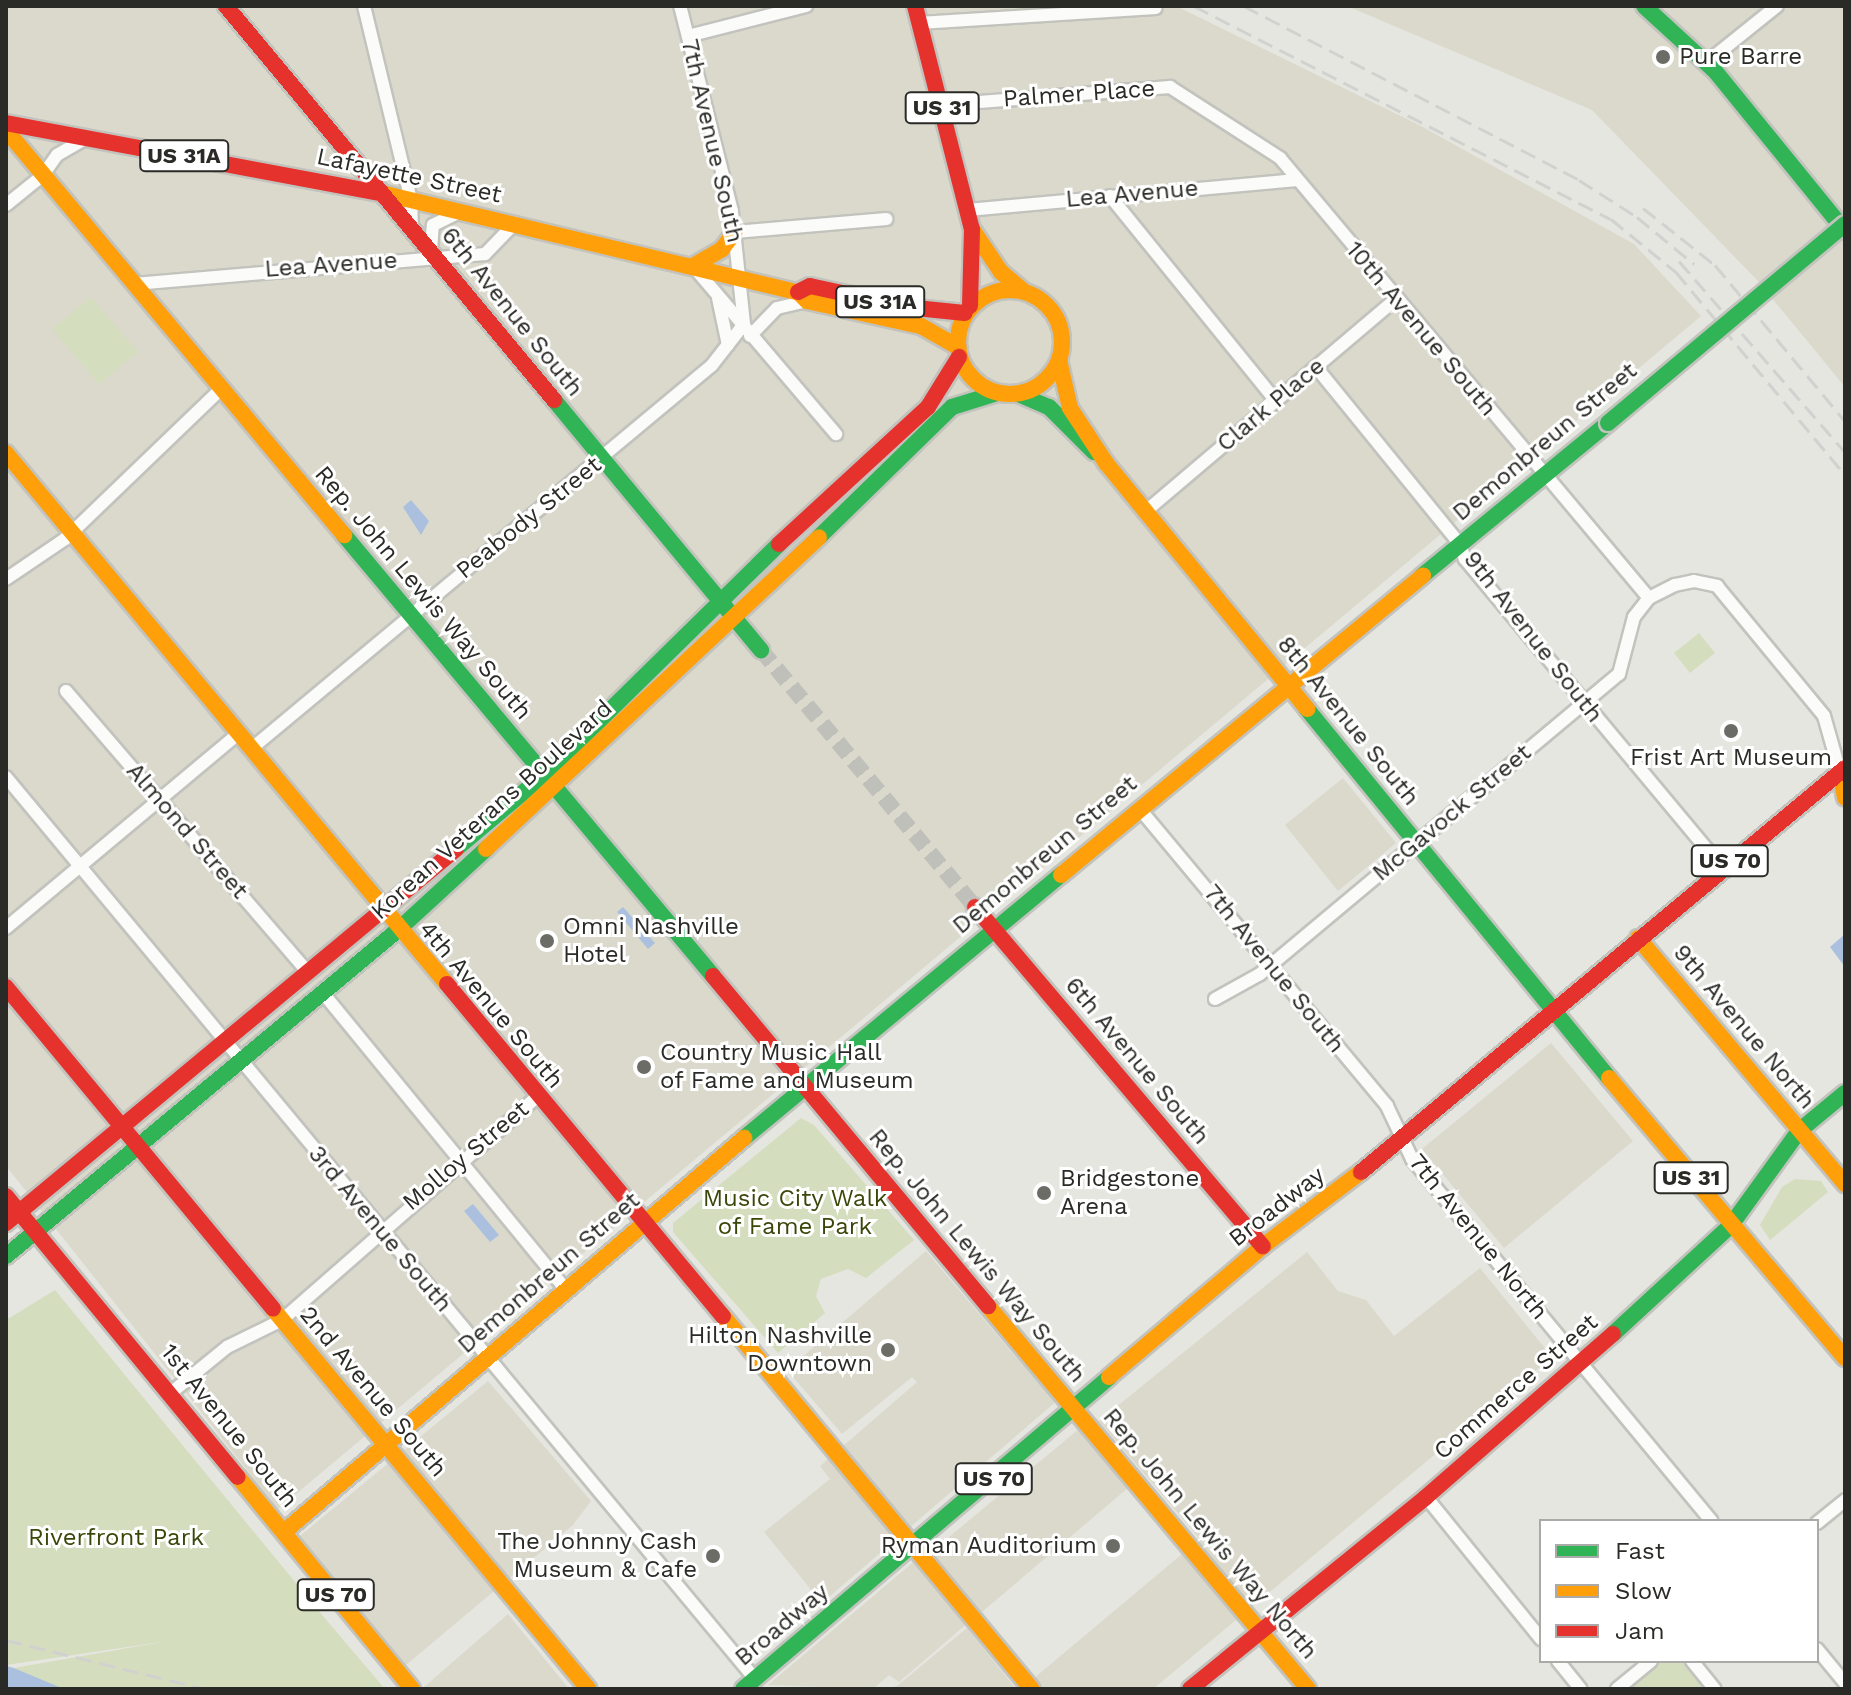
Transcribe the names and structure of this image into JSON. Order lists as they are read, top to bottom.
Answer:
{
  "streets": {
    "main road": [
      "US 31",
      "US 31A",
      "Lafayette Street",
      "6th Avenue South",
      "Demonbreun Street",
      "Rep. John Lewis Way South",
      "8th Avenue South",
      "Korean Veterans Boulevard",
      "US 70",
      "4th Avenue South",
      "9th Avenue North",
      "Broadway",
      "Commerce Street",
      "2nd Avenue South",
      "1st Avenue South",
      "Rep. John Lewis Way North"
    ],
    "street": [
      "Palmer Place",
      "7th Avenue South",
      "Lea Avenue",
      "10th Avenue South",
      "Clark Place",
      "Peabody Street",
      "9th Avenue South",
      "McGavock Street",
      "Almond Street",
      "Molloy Street",
      "3rd Avenue South",
      "7th Avenue North"
    ]
  },
  "crossings": [
    ["Palmer Place", "US 31"],
    ["Palmer Place", "10th Avenue South"],
    ["US 31", "Lafayette Street"],
    ["US 31", "Lea Avenue"],
    ["US 31", "8th Avenue South"],
    ["US 31", "Korean Veterans Boulevard"],
    ["US 31", "Broadway"],
    ["US 31", "Commerce Street"],
    ["7th Avenue South", "Lafayette Street"],
    ["7th Avenue South", "Demonbreun Street"],
    ["7th Avenue South", "McGavock Street"],
    ["7th Avenue South", "Broadway"],
    ["7th Avenue South", "7th Avenue North"],
    ["Lafayette Street", "Lea Avenue"],
    ["Lafayette Street", "6th Avenue South"],
    ["Lafayette Street", "Peabody Street"],
    ["Lafayette Street", "8th Avenue South"],
    ["Lafayette Street", "Korean Veterans Boulevard"],
    ["Lea Avenue", "6th Avenue South"],
    ["Lea Avenue", "10th Avenue South"],
    ["Lea Avenue", "Rep. John Lewis Way South"],
    ["6th Avenue South", "Demonbreun Street"],
    ["6th Avenue South", "Peabody Street"],
    ["6th Avenue South", "Korean Veterans Boulevard"],
    ["6th Avenue South", "Broadway"],
    ["10th Avenue South", "Clark Place"],
    ["10th Avenue South", "Demonbreun Street"],
    ["10th Avenue South", "McGavock Street"],
    ["Clark Place", "9th Avenue South"],
    ["Clark Place", "8th Avenue South"],
    ["Demonbreun Street", "Rep. John Lewis Way South"],
    ["Demonbreun Street", "9th Avenue South"],
    ["Demonbreun Street", "8th Avenue South"],
    ["Demonbreun Street", "4th Avenue South"],
    ["Demonbreun Street", "3rd Avenue South"],
    ["Demonbreun Street", "2nd Avenue South"],
    ["Demonbreun Street", "1st Avenue South"],
    ["Peabody Street", "Rep. John Lewis Way South"],
    ["Peabody Street", "4th Avenue South"],
    ["Rep. John Lewis Way South", "Korean Veterans Boulevard"],
    ["Rep. John Lewis Way South", "Broadway"],
    ["Rep. John Lewis Way South", "Rep. John Lewis Way North"],
    ["9th Avenue South", "McGavock Street"],
    ["9th Avenue South", "Broadway"],
    ["8th Avenue South", "Korean Veterans Boulevard"],
    ["8th Avenue South", "McGavock Street"],
    ["8th Avenue South", "Broadway"],
    ["Korean Veterans Boulevard", "Almond Street"],
    ["Korean Veterans Boulevard", "4th Avenue South"],
    ["Korean Veterans Boulevard", "3rd Avenue South"],
    ["Korean Veterans Boulevard", "2nd Avenue South"],
    ["Korean Veterans Boulevard", "1st Avenue South"],
    ["4th Avenue South", "Molloy Street"],
    ["4th Avenue South", "Broadway"],
    ["9th Avenue North", "Broadway"],
    ["9th Avenue North", "Commerce Street"],
    ["Molloy Street", "3rd Avenue South"],
    ["Molloy Street", "2nd Avenue South"],
    ["Molloy Street", "1st Avenue South"],
    ["Broadway", "3rd Avenue South"],
    ["Broadway", "7th Avenue North"],
    ["Broadway", "Rep. John Lewis Way North"],
    ["7th Avenue North", "Commerce Street"],
    ["Commerce Street", "Rep. John Lewis Way North"]
  ],
  "parks": ["Music City Walk of Fame Park", "Riverfront Park"],
  "places": [
    "Pure Barre",
    "Frist Art Museum",
    "Omni Nashville Hotel",
    "Country Music Hall of Fame and Museum",
    "Bridgestone Arena",
    "Hilton Nashville Downtown",
    "Ryman Auditorium",
    "The Johnny Cash Museum & Cafe"
  ],
  "legend": ["Fast", "Slow", "Jam"]
}
